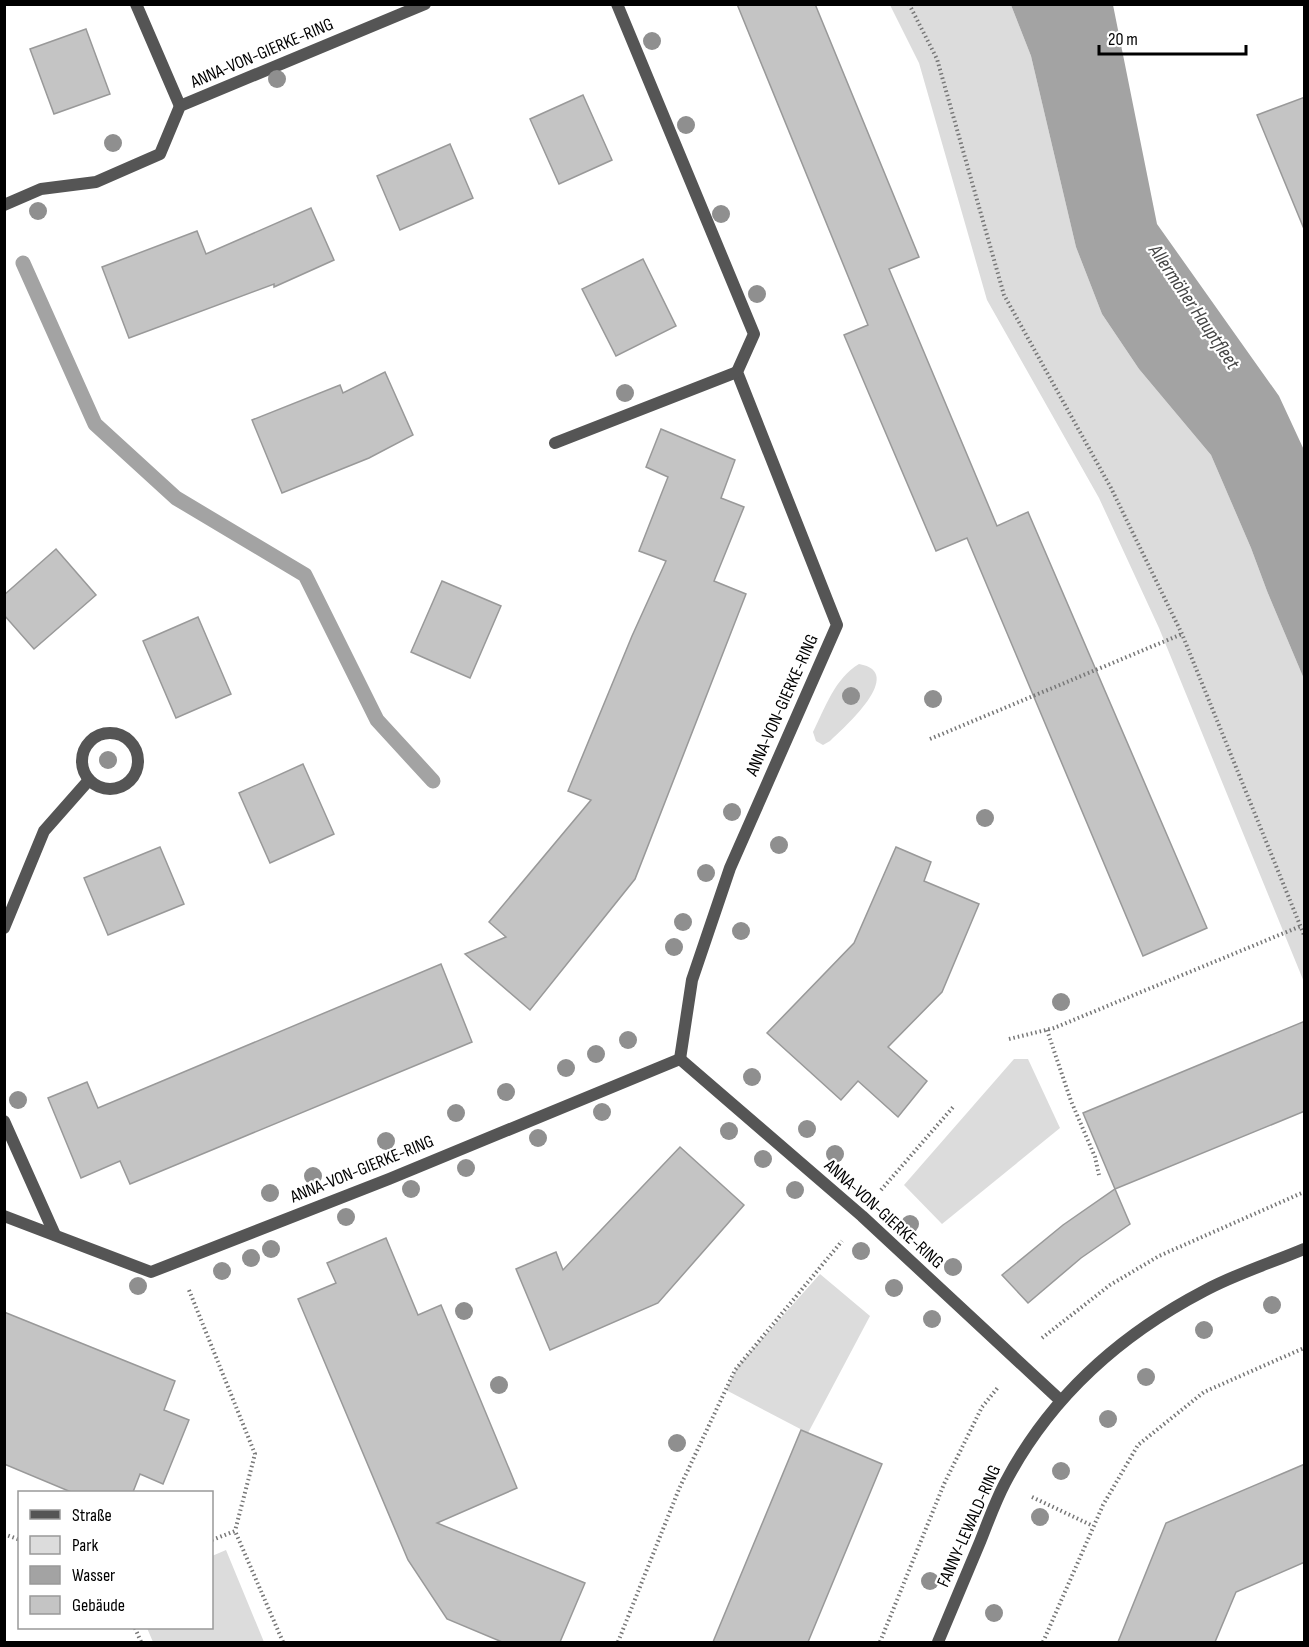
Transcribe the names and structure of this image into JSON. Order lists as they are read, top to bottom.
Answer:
{
  "streets": {
    "street": ["ANNA-VON-GIERKE-RING", "FANNY-LEWALD-RING"]
  },
  "crossings": [
    ["ANNA-VON-GIERKE-RING", "FANNY-LEWALD-RING"]
  ],
  "water": ["Allermöher Hauptfleet"],
  "legend": [
    "Straße",
    "Park",
    "Wasser",
    "Gebäude"
  ],
  "scale_bar": "20 m"
}
